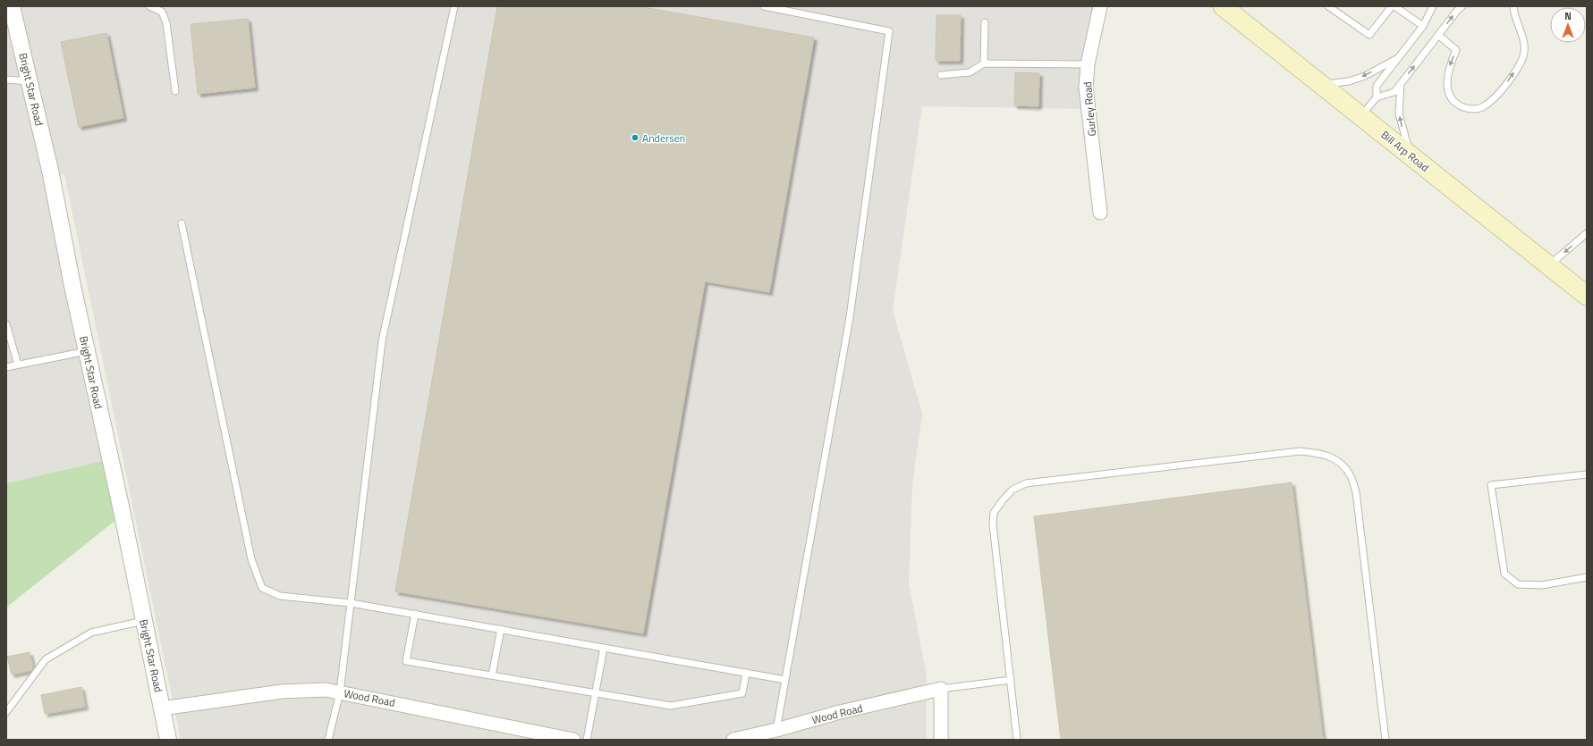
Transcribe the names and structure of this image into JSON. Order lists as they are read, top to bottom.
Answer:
{
  "streets": {
    "main road": ["Bill Arp Road"],
    "street": ["Bright Star Road", "Gurley Road", "Wood Road"]
  },
  "crossings": [
    ["Bright Star Road", "Wood Road"]
  ],
  "places": ["Andersen"],
  "north": "top"
}
